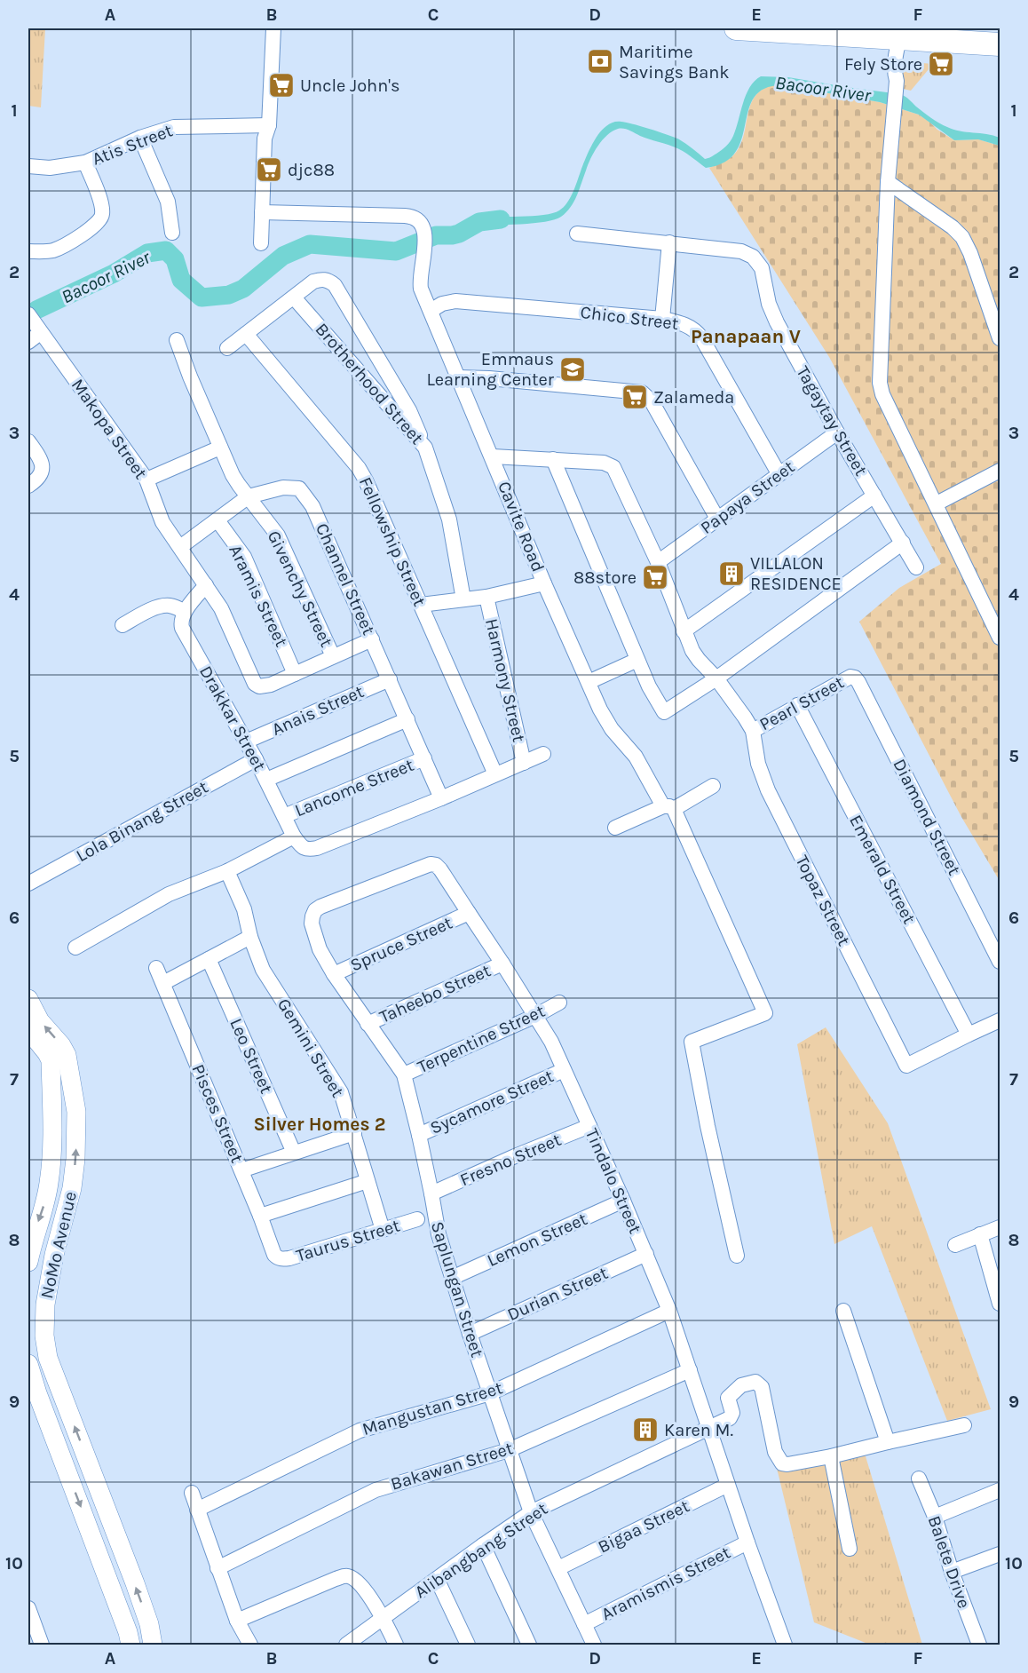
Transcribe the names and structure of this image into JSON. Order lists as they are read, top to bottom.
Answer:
{
  "streets": {
    "main road": ["NoMo Avenue"],
    "street": [
      "Atis Street",
      "Chico Street",
      "Brotherhood Street",
      "Tagaytay Street",
      "Makopa Street",
      "Papaya Street",
      "Cavite Road",
      "Fellowship Street",
      "Channel Street",
      "Givenchy Street",
      "Aramis Street",
      "Harmony Street",
      "Pearl Street",
      "Anais Street",
      "Drakkar Street",
      "Lancome Street",
      "Diamond Street",
      "Lola Binang Street",
      "Emerald Street",
      "Topaz Street",
      "Spruce Street",
      "Taheebo Street",
      "Terpentine Street",
      "Gemini Street",
      "Leo Street",
      "Sycamore Street",
      "Pisces Street",
      "Fresno Street",
      "Tindalo Street",
      "Lemon Street",
      "Taurus Street",
      "Saplungan Street",
      "Durian Street",
      "Mangustan Street",
      "Bakawan Street",
      "Bigaa Street",
      "Alibangbang Street",
      "Balete Drive",
      "Aramismis Street"
    ]
  },
  "crossings": [
    ["Chico Street", "Papaya Street"],
    ["Chico Street", "Cavite Road"],
    ["Tagaytay Street", "Papaya Street"],
    ["Makopa Street", "Channel Street"],
    ["Makopa Street", "Aramis Street"],
    ["Channel Street", "Givenchy Street"],
    ["Channel Street", "Aramis Street"],
    ["Channel Street", "Anais Street"],
    ["Channel Street", "Drakkar Street"],
    ["Channel Street", "Lancome Street"],
    ["Pearl Street", "Diamond Street"],
    ["Pearl Street", "Emerald Street"],
    ["Pearl Street", "Topaz Street"],
    ["Anais Street", "Drakkar Street"],
    ["Drakkar Street", "Lancome Street"],
    ["Drakkar Street", "Lola Binang Street"],
    ["Emerald Street", "Topaz Street"],
    ["Spruce Street", "Tindalo Street"],
    ["Spruce Street", "Saplungan Street"],
    ["Taheebo Street", "Tindalo Street"],
    ["Taheebo Street", "Saplungan Street"],
    ["Terpentine Street", "Tindalo Street"],
    ["Terpentine Street", "Saplungan Street"],
    ["Gemini Street", "Taurus Street"],
    ["Sycamore Street", "Tindalo Street"],
    ["Sycamore Street", "Saplungan Street"],
    ["Pisces Street", "Taurus Street"],
    ["Fresno Street", "Tindalo Street"],
    ["Fresno Street", "Saplungan Street"],
    ["Tindalo Street", "Lemon Street"],
    ["Tindalo Street", "Saplungan Street"],
    ["Tindalo Street", "Durian Street"],
    ["Tindalo Street", "Mangustan Street"],
    ["Tindalo Street", "Bakawan Street"],
    ["Tindalo Street", "Bigaa Street"],
    ["Tindalo Street", "Alibangbang Street"],
    ["Tindalo Street", "Aramismis Street"],
    ["Lemon Street", "Saplungan Street"],
    ["Saplungan Street", "Durian Street"],
    ["Saplungan Street", "Mangustan Street"],
    ["Saplungan Street", "Bakawan Street"],
    ["Saplungan Street", "Bigaa Street"],
    ["Saplungan Street", "Alibangbang Street"],
    ["Saplungan Street", "Aramismis Street"]
  ],
  "districts": ["Panapaan V", "Silver Homes 2"],
  "water": ["Bacoor River"],
  "places": {
    "bank": ["Maritime Savings Bank"],
    "supermarket": [
      "Fely Store",
      "Uncle John's",
      "djc88",
      "Zalameda",
      "88store"
    ],
    "school or university": ["Emmaus Learning Center"],
    "building": ["VILLALON RESIDENCE", "Karen M."]
  },
  "grid": {
    "columns": [
      "A",
      "B",
      "C",
      "D",
      "E",
      "F"
    ],
    "rows": [
      "1",
      "2",
      "3",
      "4",
      "5",
      "6",
      "7",
      "8",
      "9",
      "10"
    ]
  }
}
